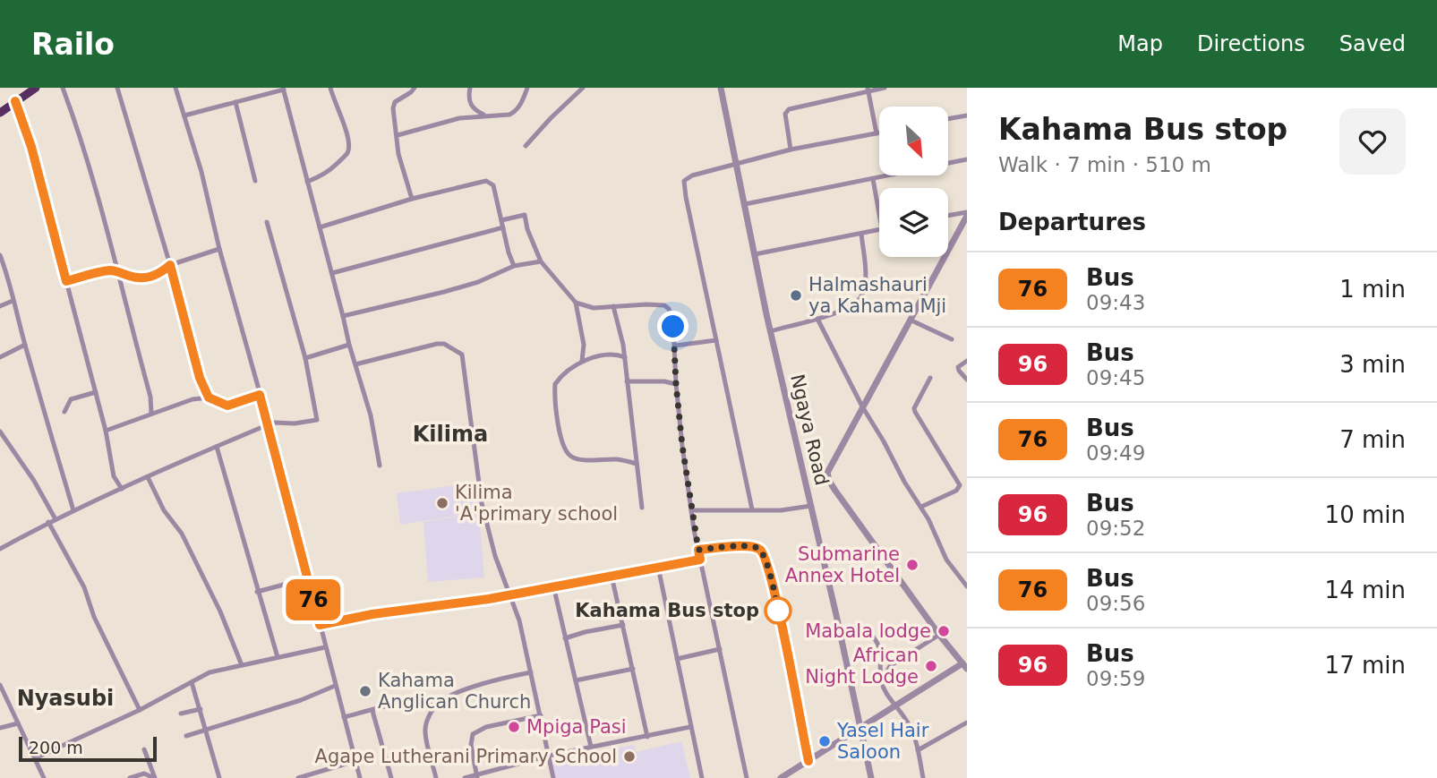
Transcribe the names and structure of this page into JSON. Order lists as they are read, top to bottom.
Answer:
{
  "streets": {
    "street": ["Ngaya Road"]
  },
  "districts": ["Kilima", "Nyasubi"],
  "places": [
    "Halmashauri ya Kahama Mji",
    "Kilima 'A'primary school",
    "Submarine Annex Hotel",
    "Kahama Bus stop",
    "Mabala lodge",
    "African Night Lodge",
    "Kahama Anglican Church",
    "Mpiga Pasi",
    "Yasel Hair Saloon",
    "Agape Lutherani Primary School"
  ],
  "lines": ["bus line 76"],
  "scale_bar": "200 m",
  "north": "bottom right",
  "page": {
    "header": "Railo",
    "nav": ["Map", "Directions", "Saved"],
    "on_map": "76",
    "heading": [
      ["Kahama Bus stop", "Walk · 7 min · 510 m"],
      "Departures"
    ],
    "list": [
      {
        "mark": "76",
        "name": "Bus",
        "note": "09:43",
        "value": "1 min"
      },
      {
        "mark": "96",
        "name": "Bus",
        "note": "09:45",
        "value": "3 min"
      },
      {
        "mark": "76",
        "name": "Bus",
        "note": "09:49",
        "value": "7 min"
      },
      {
        "mark": "96",
        "name": "Bus",
        "note": "09:52",
        "value": "10 min"
      },
      {
        "mark": "76",
        "name": "Bus",
        "note": "09:56",
        "value": "14 min"
      },
      {
        "mark": "96",
        "name": "Bus",
        "note": "09:59",
        "value": "17 min"
      }
    ],
    "scale": "200 m"
  }
}
